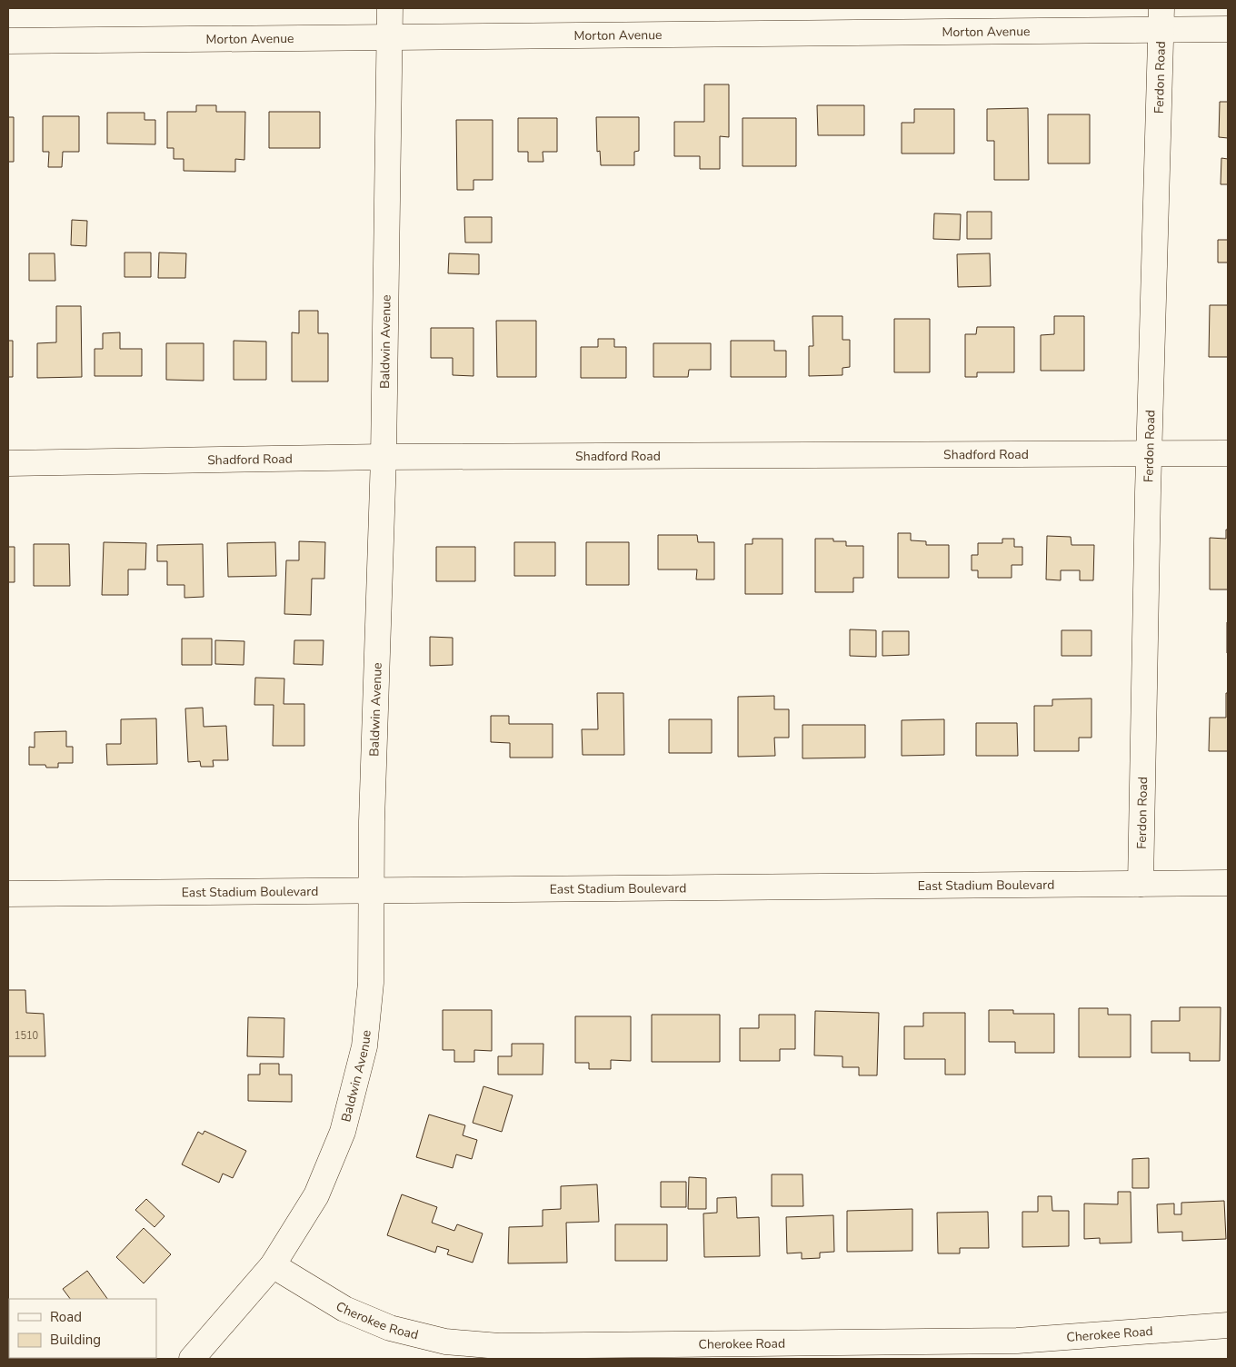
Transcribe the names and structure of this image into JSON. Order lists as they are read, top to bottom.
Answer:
{
  "streets": {
    "street": [
      "Morton Avenue",
      "Ferdon Road",
      "Baldwin Avenue",
      "Shadford Road",
      "East Stadium Boulevard",
      "Cherokee Road"
    ]
  },
  "crossings": [
    ["Morton Avenue", "Ferdon Road"],
    ["Morton Avenue", "Baldwin Avenue"],
    ["Ferdon Road", "Shadford Road"],
    ["Ferdon Road", "East Stadium Boulevard"],
    ["Baldwin Avenue", "Shadford Road"],
    ["Baldwin Avenue", "East Stadium Boulevard"],
    ["Baldwin Avenue", "Cherokee Road"]
  ],
  "house_numbers": ["1510"],
  "legend": ["Road", "Building"]
}
